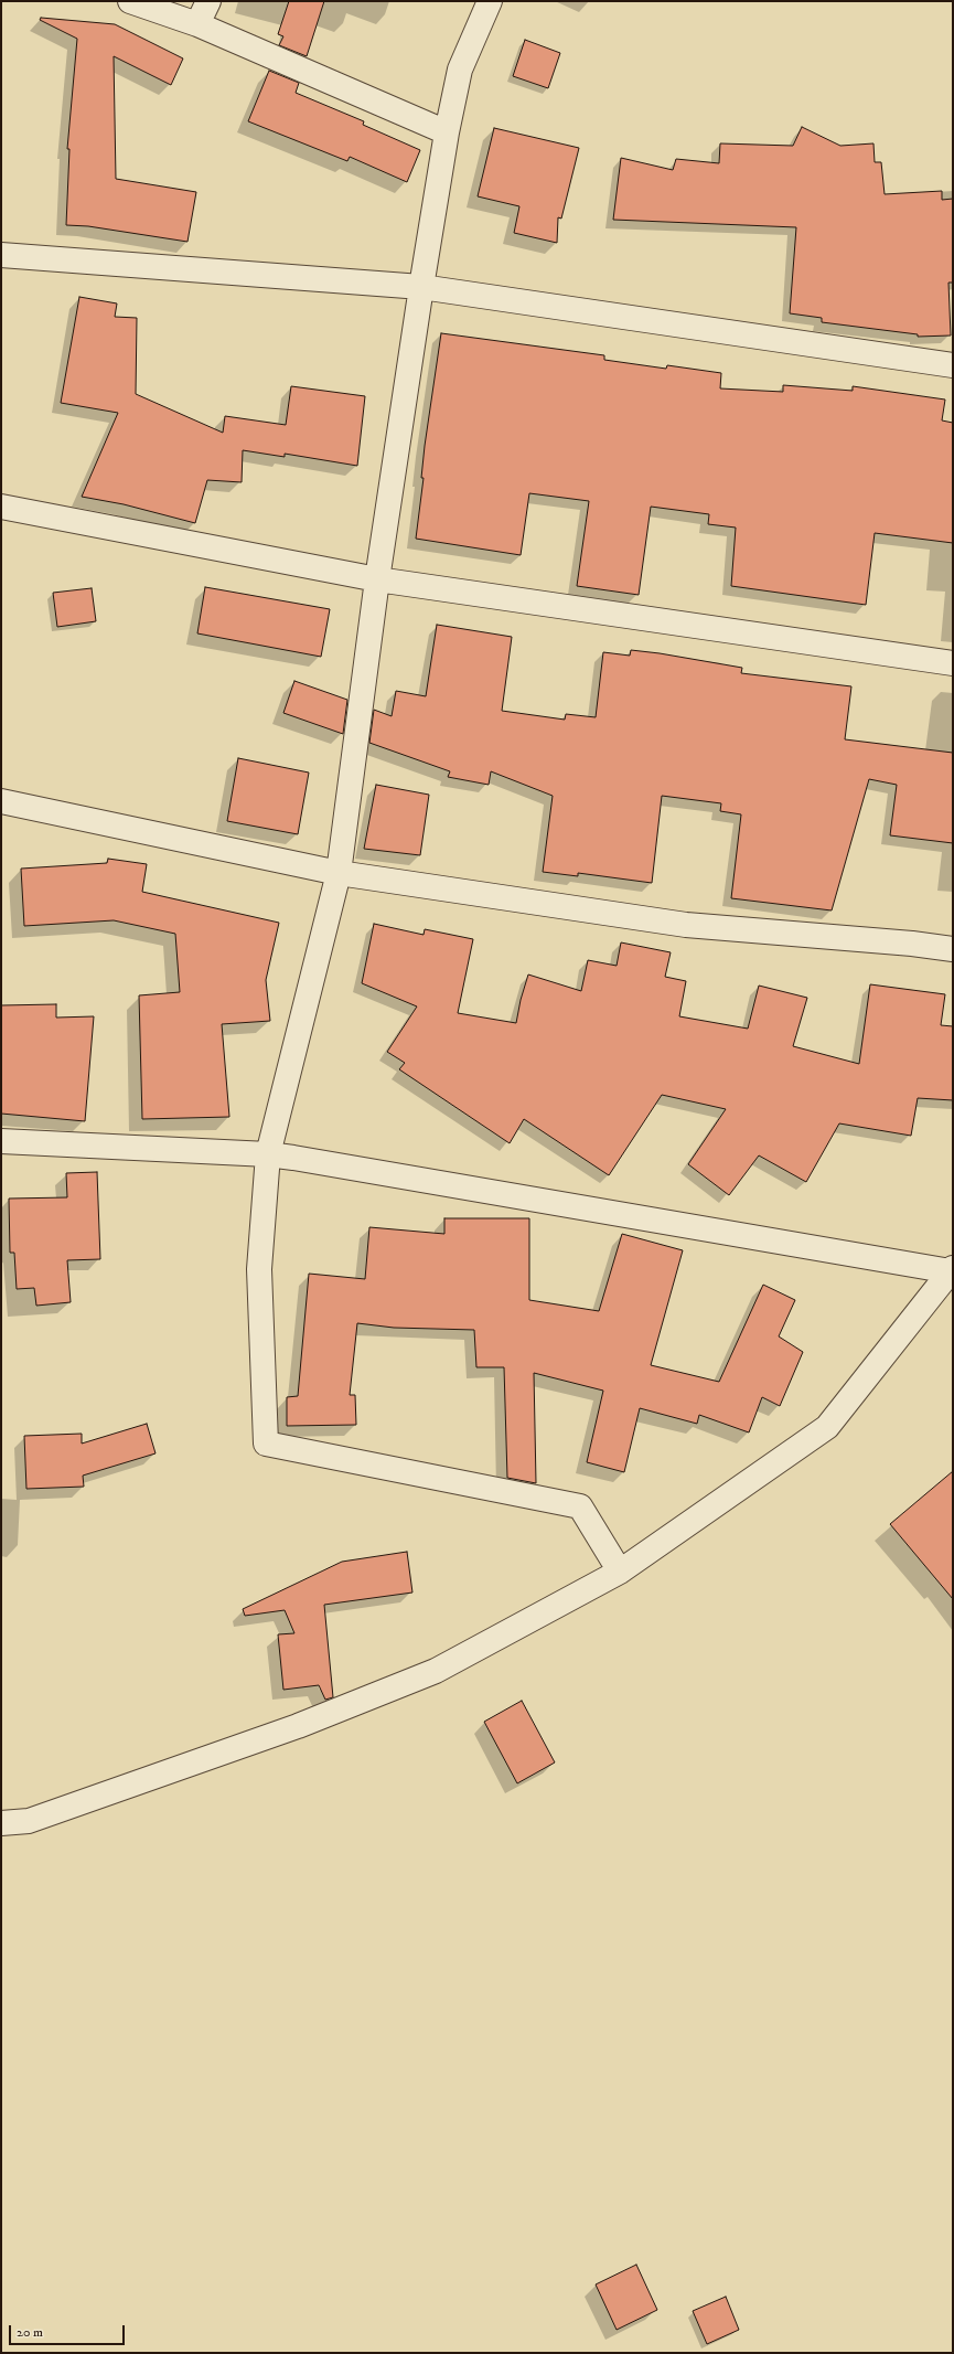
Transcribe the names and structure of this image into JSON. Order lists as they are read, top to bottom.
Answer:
{
  "scale_bar": "20 m"
}
